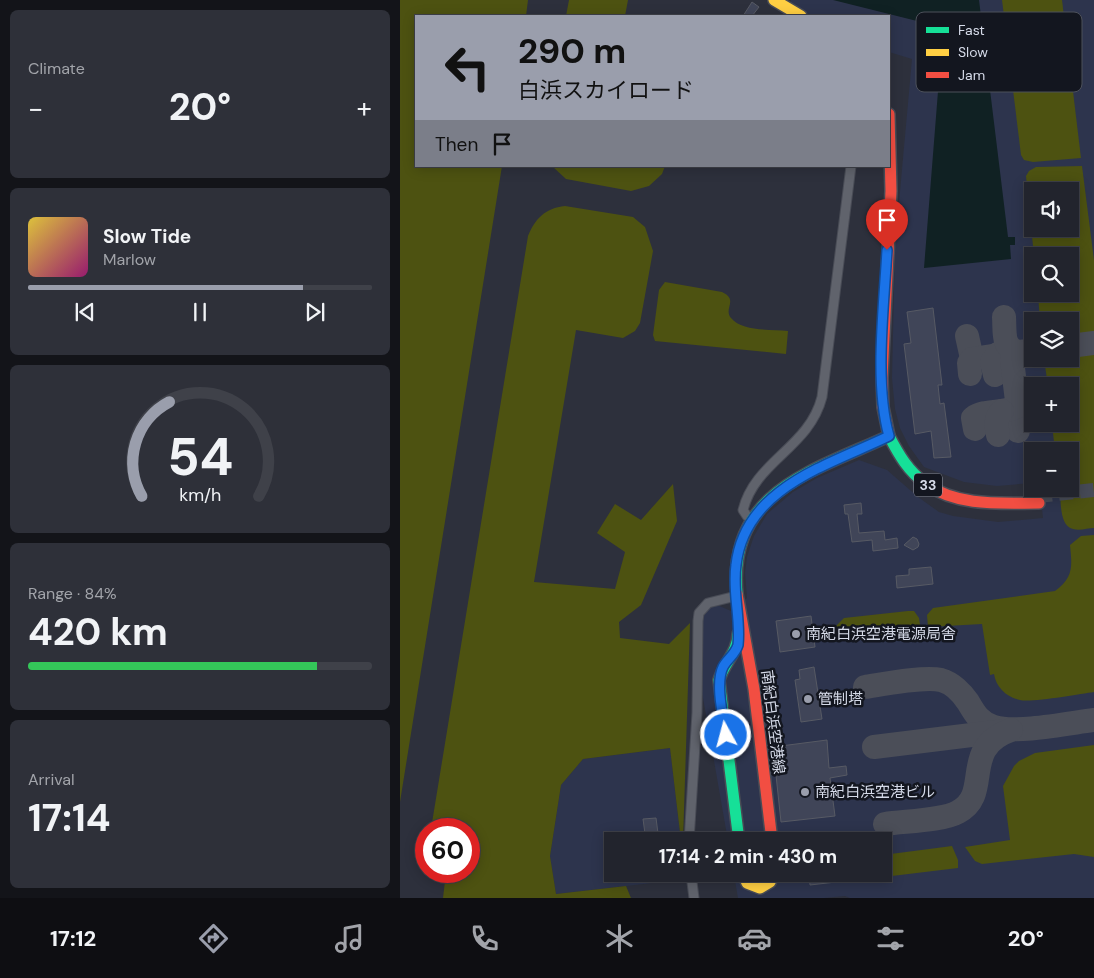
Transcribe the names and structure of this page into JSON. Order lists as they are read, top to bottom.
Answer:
{
  "streets": {
    "main road": ["33", "南紀白浜空港線"]
  },
  "crossings": [
    ["33", "南紀白浜空港線"]
  ],
  "places": ["南紀白浜空港電源局舎", "管制塔", "南紀白浜空港ビル"],
  "legend": ["Fast", "Slow", "Jam"],
  "page": {
    "tile": [
      "Climate",
      ["Range · 84%", "420 km"],
      ["Arrival", "17:14"]
    ],
    "turn": ["290 m", "白浜スカイロード"],
    "heat": ["−", "20°", "+"],
    "then": "Then",
    "map_buttons": ["+", "−"],
    "song": ["Slow Tide", "Marlow"],
    "limit": "60",
    "trip": "17:14 · 2 min · 430 m",
    "tabs": ["17:12", "20°"],
    "gauge": ["54", "km/h"]
  }
}
